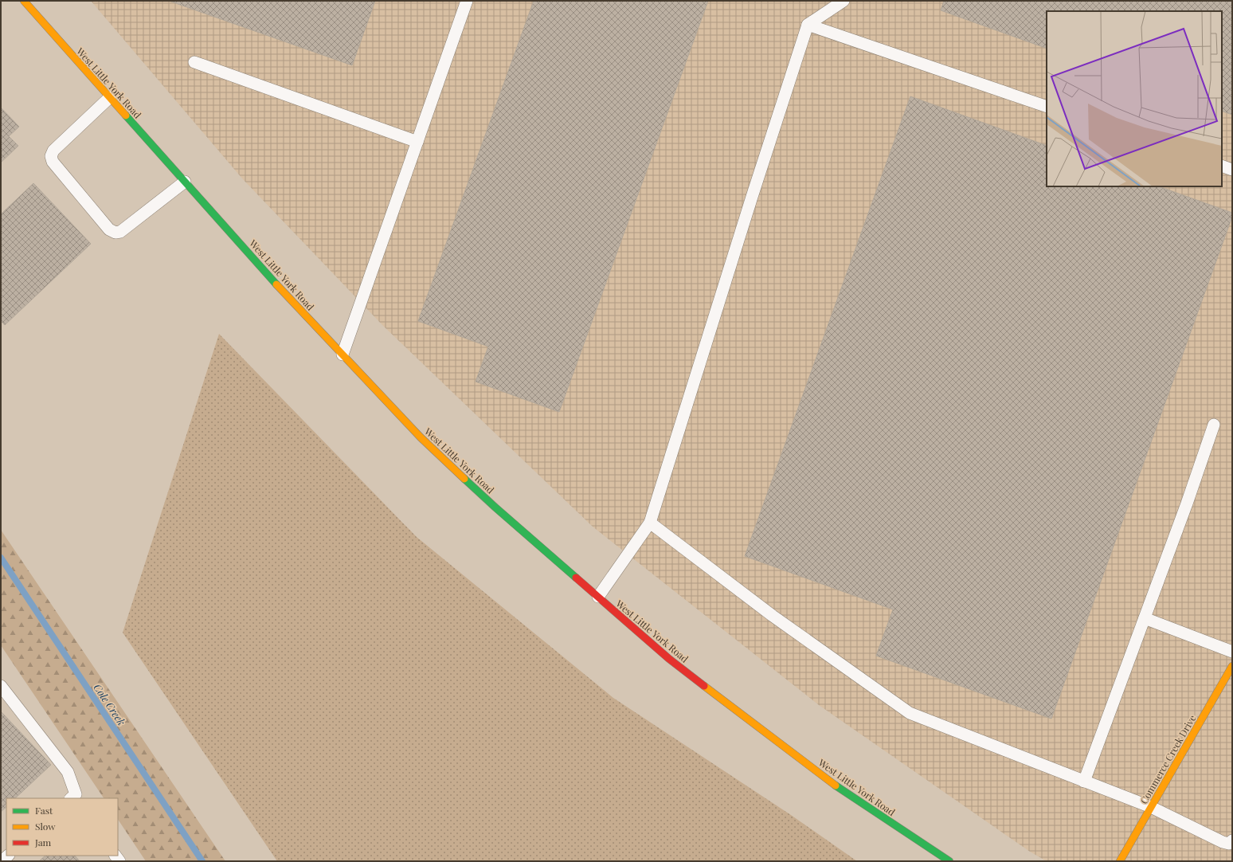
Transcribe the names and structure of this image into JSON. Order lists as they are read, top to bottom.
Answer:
{
  "streets": {
    "main road": ["West Little York Road", "Commerce Creek Drive"]
  },
  "water": ["Cole Creek"],
  "legend": ["Fast", "Slow", "Jam"]
}
